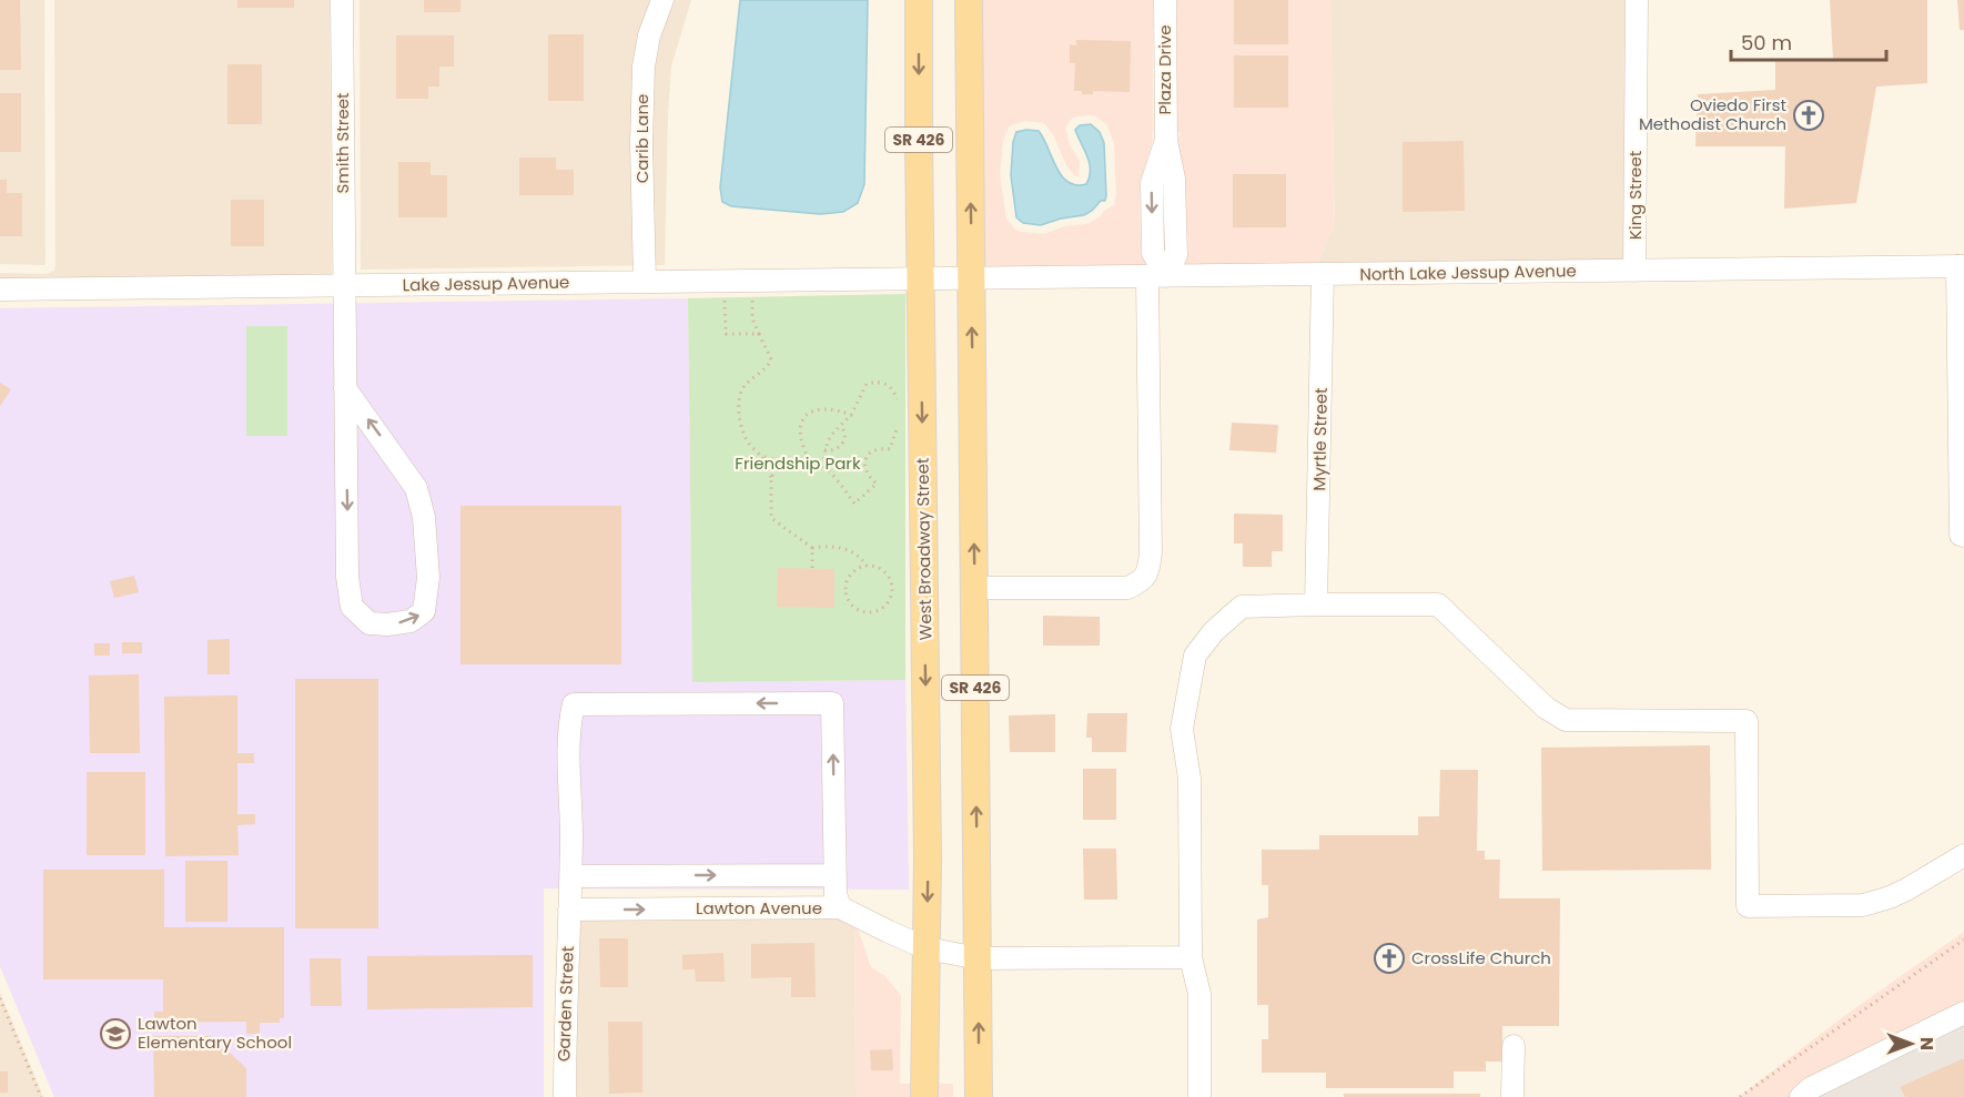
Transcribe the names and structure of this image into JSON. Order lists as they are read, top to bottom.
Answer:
{
  "streets": {
    "main road": ["SR 426", "West Broadway Street"],
    "street": [
      "Plaza Drive",
      "Carib Lane",
      "Smith Street",
      "King Street",
      "North Lake Jessup Avenue",
      "Lake Jessup Avenue",
      "Myrtle Street",
      "Lawton Avenue",
      "Garden Street"
    ]
  },
  "crossings": [
    ["Plaza Drive", "North Lake Jessup Avenue"],
    ["Carib Lane", "Lake Jessup Avenue"],
    ["SR 426", "North Lake Jessup Avenue"],
    ["SR 426", "Lake Jessup Avenue"],
    ["SR 426", "Lawton Avenue"],
    ["Smith Street", "Lake Jessup Avenue"],
    ["King Street", "North Lake Jessup Avenue"],
    ["North Lake Jessup Avenue", "Lake Jessup Avenue"],
    ["North Lake Jessup Avenue", "Myrtle Street"],
    ["Lake Jessup Avenue", "West Broadway Street"],
    ["West Broadway Street", "Lawton Avenue"],
    ["Lawton Avenue", "Garden Street"]
  ],
  "parks": ["Friendship Park"],
  "places": {
    "church": ["Oviedo First Methodist Church", "CrossLife Church"],
    "school or university": ["Lawton Elementary School"]
  },
  "scale_bar": "50 m",
  "north": "right"
}
